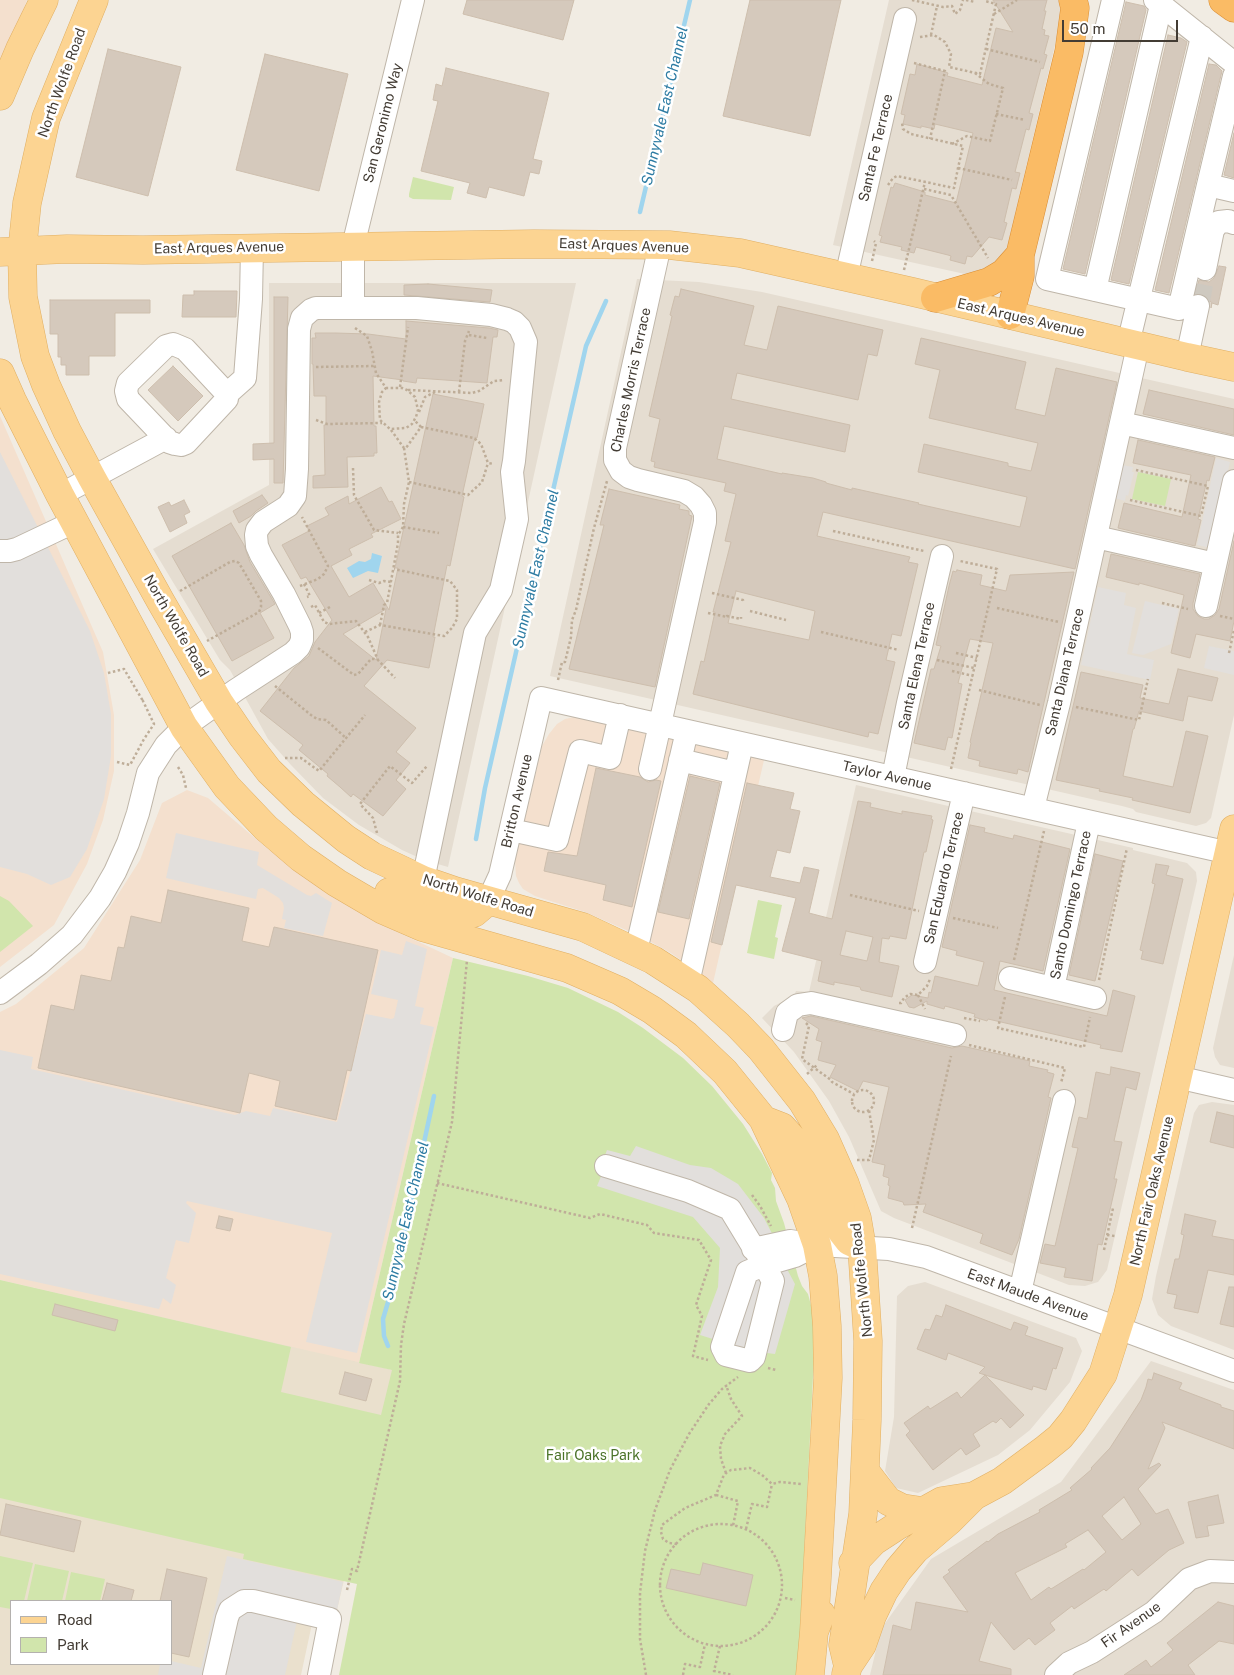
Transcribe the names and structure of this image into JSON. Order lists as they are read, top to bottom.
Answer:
{
  "streets": {
    "main road": ["North Wolfe Road", "East Arques Avenue", "North Fair Oaks Avenue"],
    "street": [
      "San Geronimo Way",
      "Santa Fe Terrace",
      "Charles Morris Terrace",
      "Santa Elena Terrace",
      "Santa Diana Terrace",
      "Taylor Avenue",
      "Britton Avenue",
      "San Eduardo Terrace",
      "Santo Domingo Terrace",
      "East Maude Avenue",
      "Fir Avenue"
    ]
  },
  "crossings": [
    ["North Wolfe Road", "East Arques Avenue"],
    ["North Wolfe Road", "Britton Avenue"],
    ["North Wolfe Road", "North Fair Oaks Avenue"],
    ["North Wolfe Road", "East Maude Avenue"],
    ["San Geronimo Way", "East Arques Avenue"],
    ["Santa Fe Terrace", "East Arques Avenue"],
    ["East Arques Avenue", "Charles Morris Terrace"],
    ["East Arques Avenue", "Santa Diana Terrace"],
    ["Charles Morris Terrace", "Taylor Avenue"],
    ["Santa Elena Terrace", "Taylor Avenue"],
    ["Santa Diana Terrace", "Taylor Avenue"],
    ["Taylor Avenue", "Britton Avenue"],
    ["Taylor Avenue", "San Eduardo Terrace"],
    ["Taylor Avenue", "Santo Domingo Terrace"],
    ["Taylor Avenue", "North Fair Oaks Avenue"],
    ["North Fair Oaks Avenue", "East Maude Avenue"]
  ],
  "water": ["Sunnyvale East Channel"],
  "parks": ["Fair Oaks Park"],
  "legend": ["Road", "Park"],
  "scale_bar": "50 m"
}
